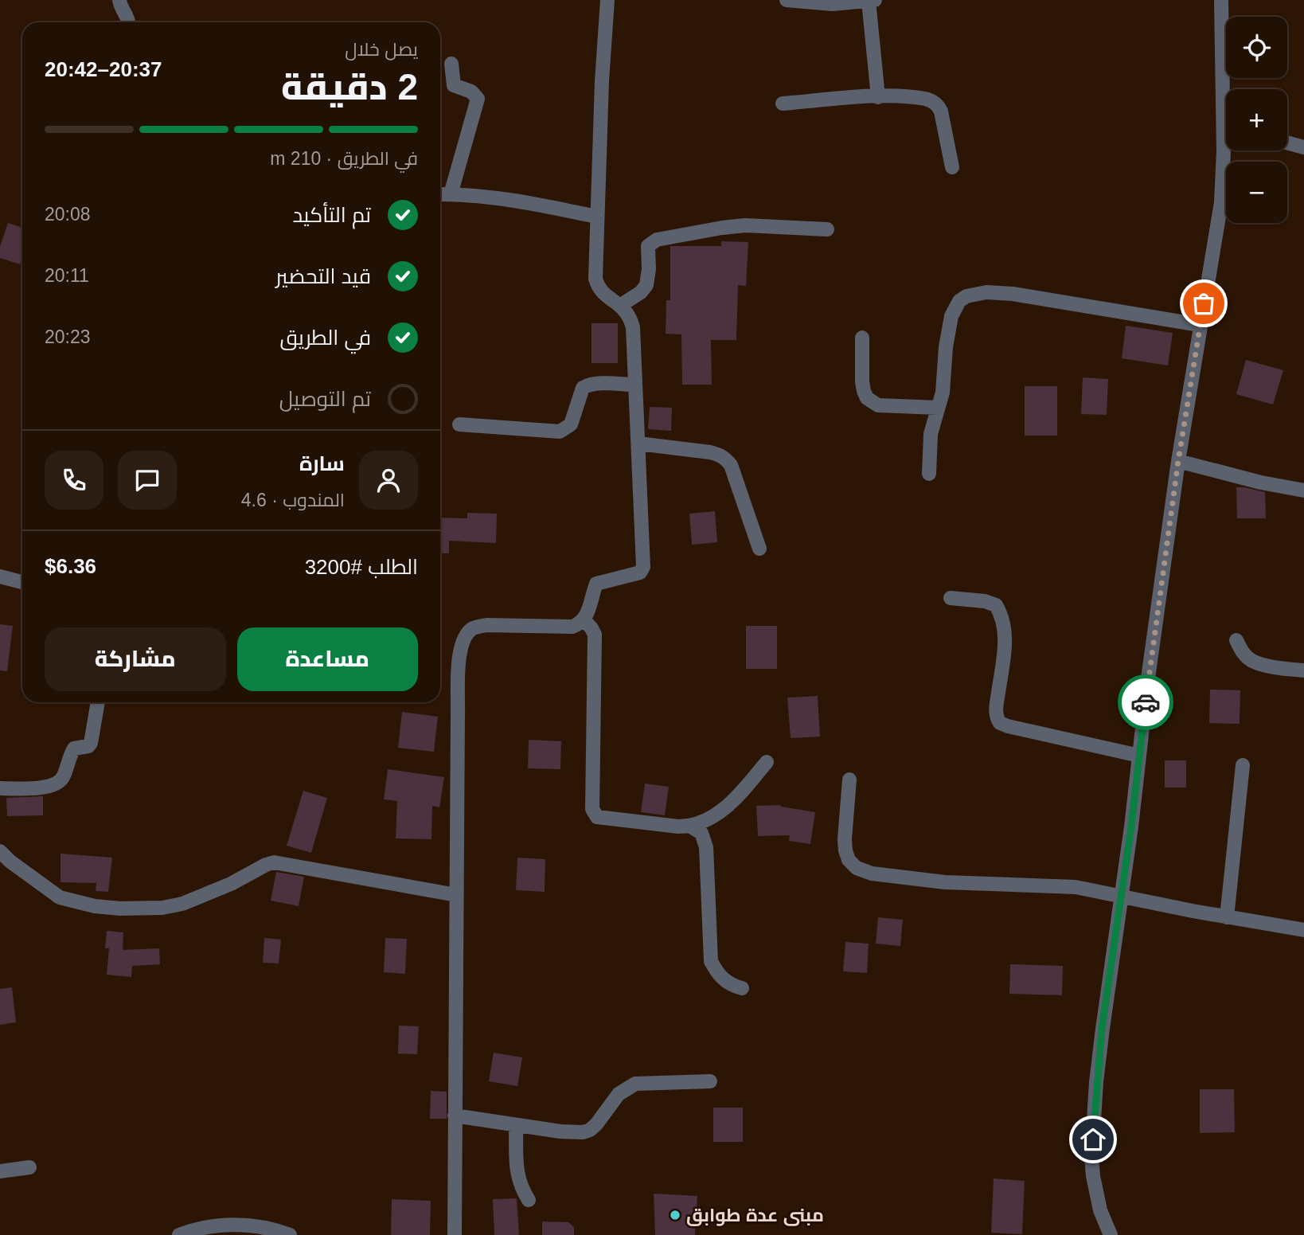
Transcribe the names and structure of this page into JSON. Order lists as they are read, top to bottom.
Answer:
{
  "places": ["مبنى عدة طوابق"],
  "page": {
    "map_buttons": ["+", "−"],
    "heading": ["2 دقيقة", "يصل خلال", "20:37–20:42"],
    "panel": [
      "سارة",
      "المندوب · 4.6",
      "الطلب #3200",
      "$6.36"
    ],
    "bar": "في الطريق · 210 m",
    "list": [
      ["تم التأكيد", "20:08"],
      ["قيد التحضير", "20:11"],
      ["في الطريق", "20:23"],
      "تم التوصيل"
    ],
    "buttons": ["مساعدة", "مشاركة"]
  }
}
